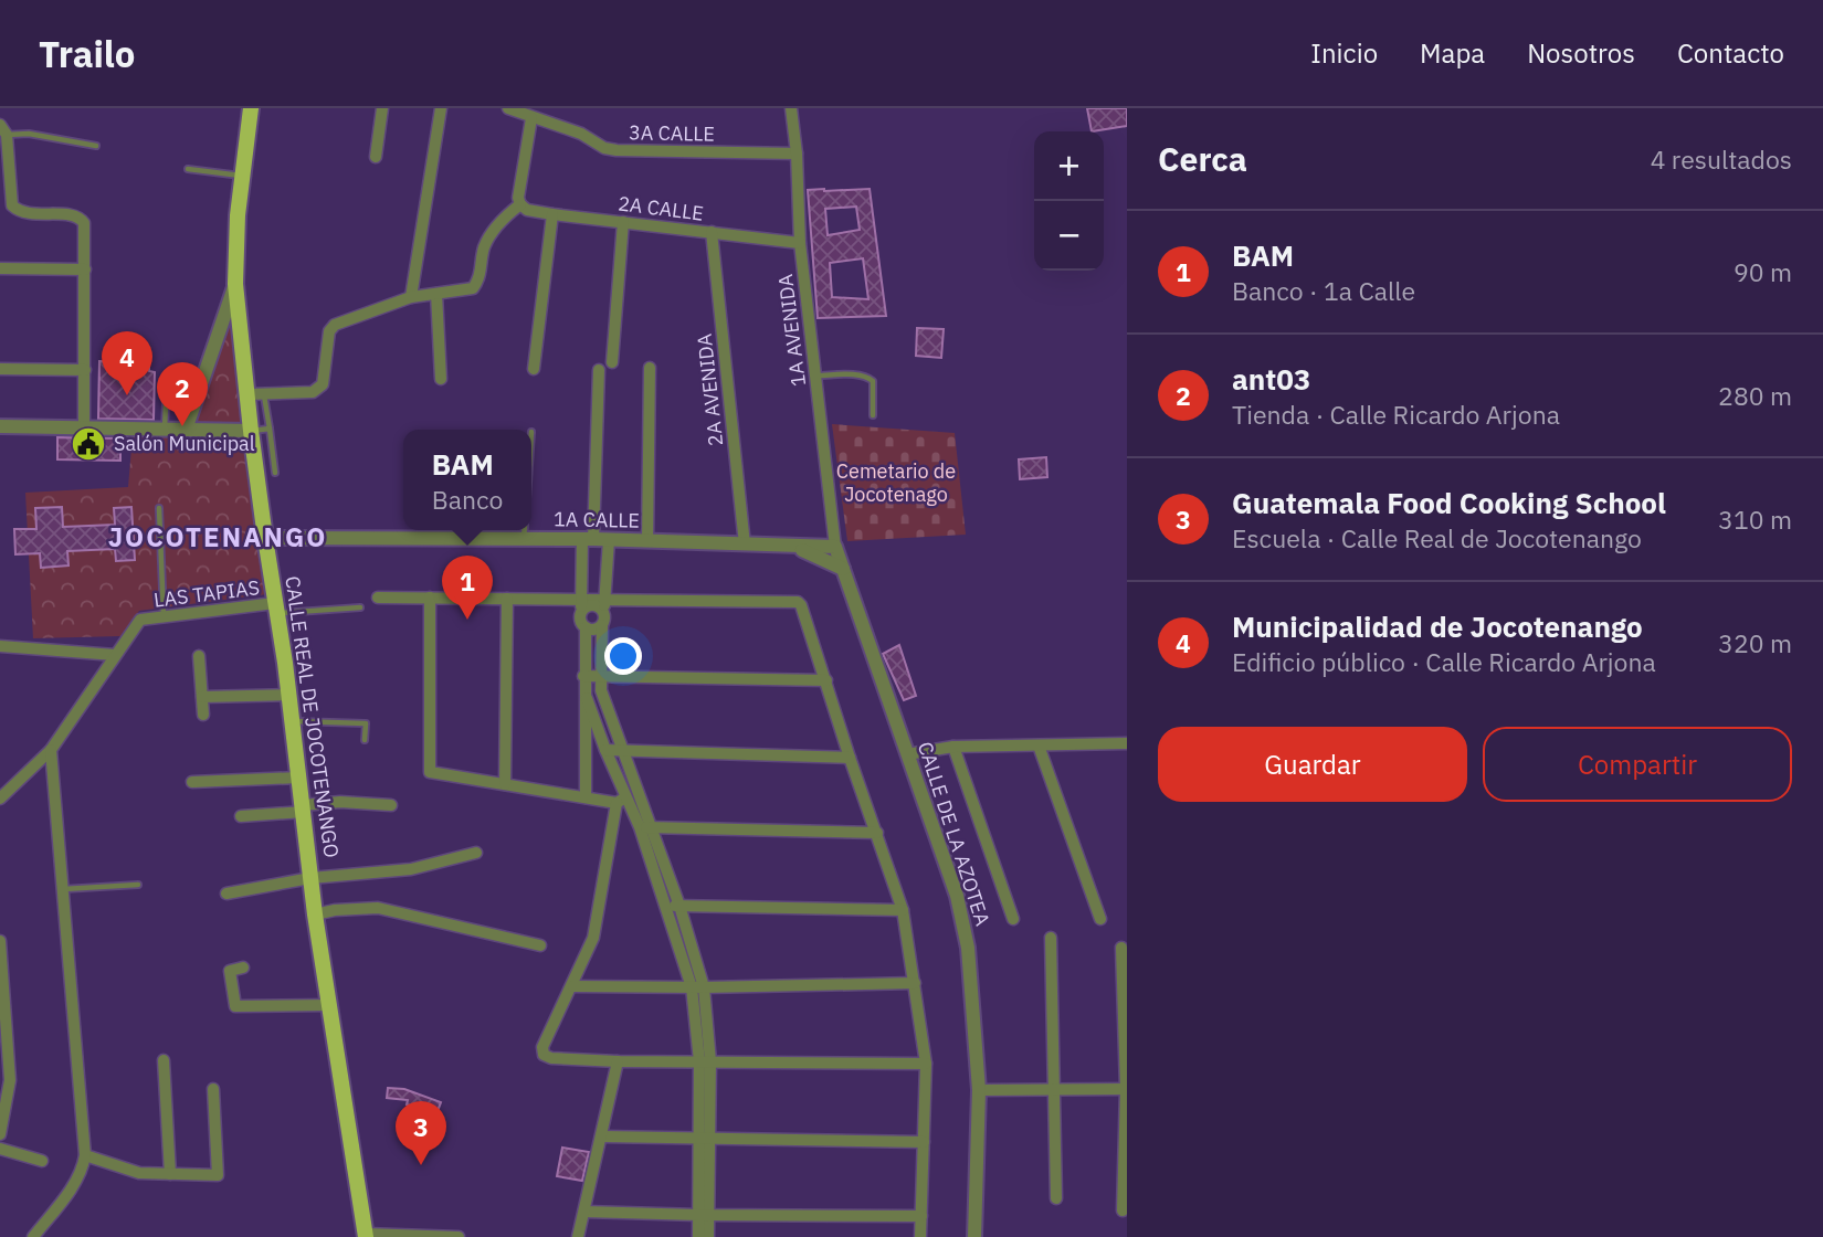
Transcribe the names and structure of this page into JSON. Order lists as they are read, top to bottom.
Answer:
{
  "streets": {
    "main road": ["CALLE REAL DE JOCOTENANGO"],
    "street": [
      "3A CALLE",
      "2A CALLE",
      "1A AVENIDA",
      "2A AVENIDA",
      "1A CALLE",
      "LAS TAPIAS",
      "CALLE DE LA AZOTEA"
    ]
  },
  "crossings": [
    ["3A CALLE", "1A AVENIDA"],
    ["2A CALLE", "1A AVENIDA"],
    ["2A CALLE", "2A AVENIDA"],
    ["1A AVENIDA", "1A CALLE"],
    ["1A AVENIDA", "CALLE DE LA AZOTEA"],
    ["2A AVENIDA", "1A CALLE"],
    ["1A CALLE", "CALLE REAL DE JOCOTENANGO"],
    ["1A CALLE", "CALLE DE LA AZOTEA"],
    ["LAS TAPIAS", "CALLE REAL DE JOCOTENANGO"]
  ],
  "districts": ["JOCOTENANGO"],
  "parks": ["Cemetario de Jocotenago"],
  "places": {
    "public building": ["Salón Municipal"]
  },
  "page": {
    "header": "Trailo",
    "nav": [
      "Inicio",
      "Mapa",
      "Nosotros",
      "Contacto"
    ],
    "heading": ["Cerca", "4 resultados"],
    "map_buttons": ["+", "−"],
    "list": [
      {
        "mark": "1",
        "name": "BAM",
        "note": "Banco · 1a Calle",
        "value": "90 m"
      },
      {
        "mark": "2",
        "name": "ant03",
        "note": "Tienda · Calle Ricardo Arjona",
        "value": "280 m"
      },
      {
        "mark": "3",
        "name": "Guatemala Food Cooking School",
        "note": "Escuela · Calle Real de Jocotenango",
        "value": "310 m"
      },
      {
        "mark": "4",
        "name": "Municipalidad de Jocotenango",
        "note": "Edificio público · Calle Ricardo Arjona",
        "value": "320 m"
      }
    ],
    "pins": [
      "4",
      "2",
      "1",
      "3"
    ],
    "popup": ["BAM", "Banco"],
    "buttons": ["Guardar", "Compartir"]
  }
}
